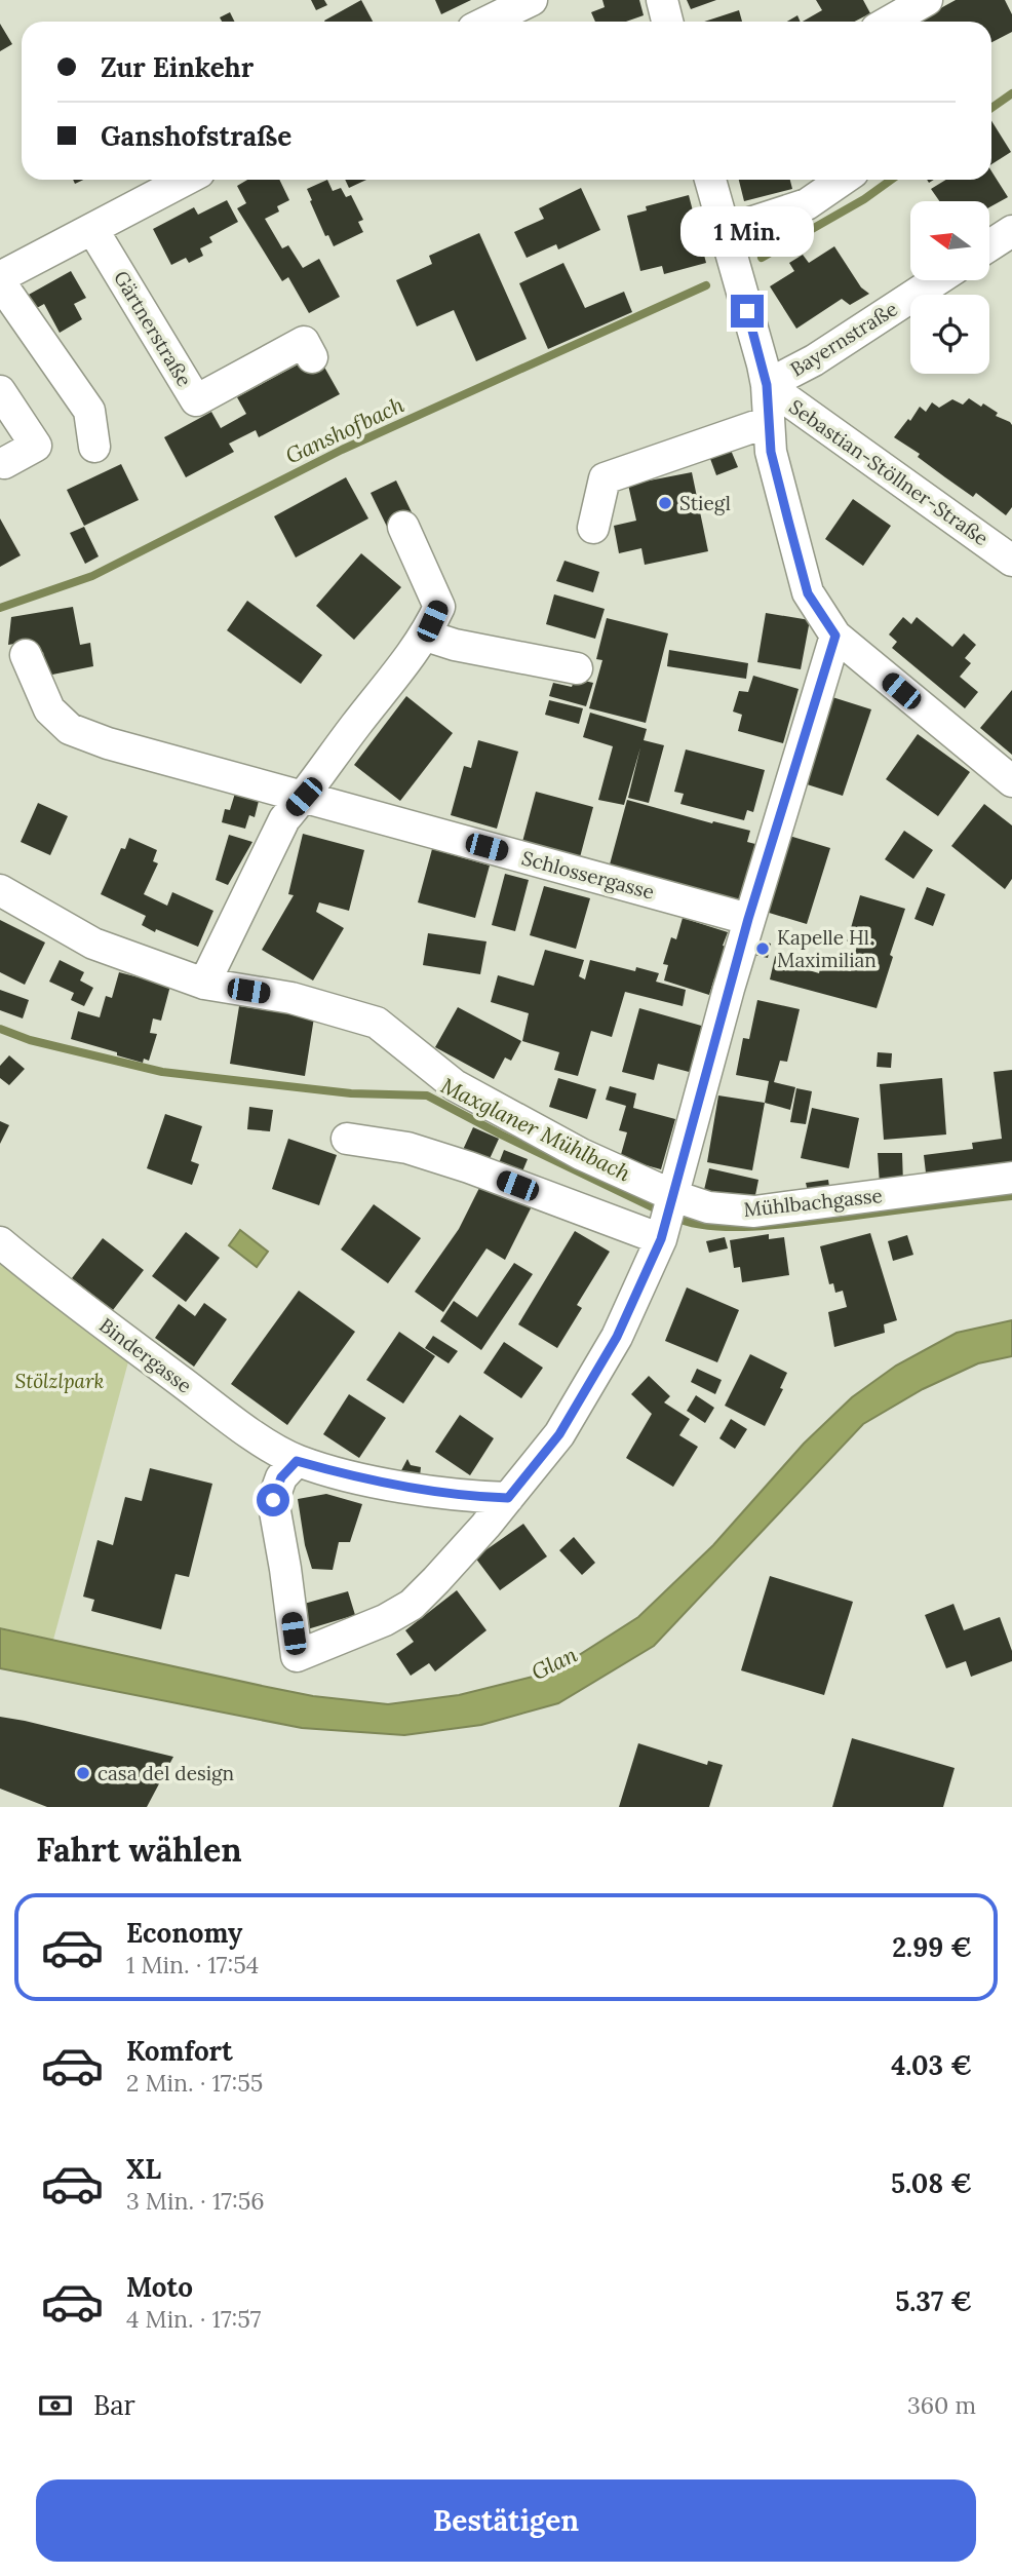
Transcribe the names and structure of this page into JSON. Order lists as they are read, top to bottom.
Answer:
{
  "streets": {
    "street": [
      "Gärtnerstraße",
      "Bayernstraße",
      "Sebastian-Stöllner-Straße",
      "Schlossergasse",
      "Mühlbachgasse",
      "Bindergasse"
    ]
  },
  "crossings": [
    ["Bayernstraße", "Sebastian-Stöllner-Straße"]
  ],
  "water": ["Ganshofbach", "Maxglaner Mühlbach", "Glan"],
  "parks": ["Stölzlpark"],
  "places": ["Stiegl", "Kapelle Hl. Maximilian", "casa del design"],
  "north": "left",
  "page": {
    "banner": ["Zur Einkehr", "Ganshofstraße"],
    "bubble": "1 Min.",
    "heading": "Fahrt wählen",
    "list": [
      {
        "name": "Economy",
        "note": "1 Min. · 17:54",
        "value": "2.99 €"
      },
      {
        "name": "Komfort",
        "note": "2 Min. · 17:55",
        "value": "4.03 €"
      },
      {
        "name": "XL",
        "note": "3 Min. · 17:56",
        "value": "5.08 €"
      },
      {
        "name": "Moto",
        "note": "4 Min. · 17:57",
        "value": "5.37 €"
      }
    ],
    "pay": ["Bar", "360 m"],
    "buttons": "Bestätigen"
  }
}
